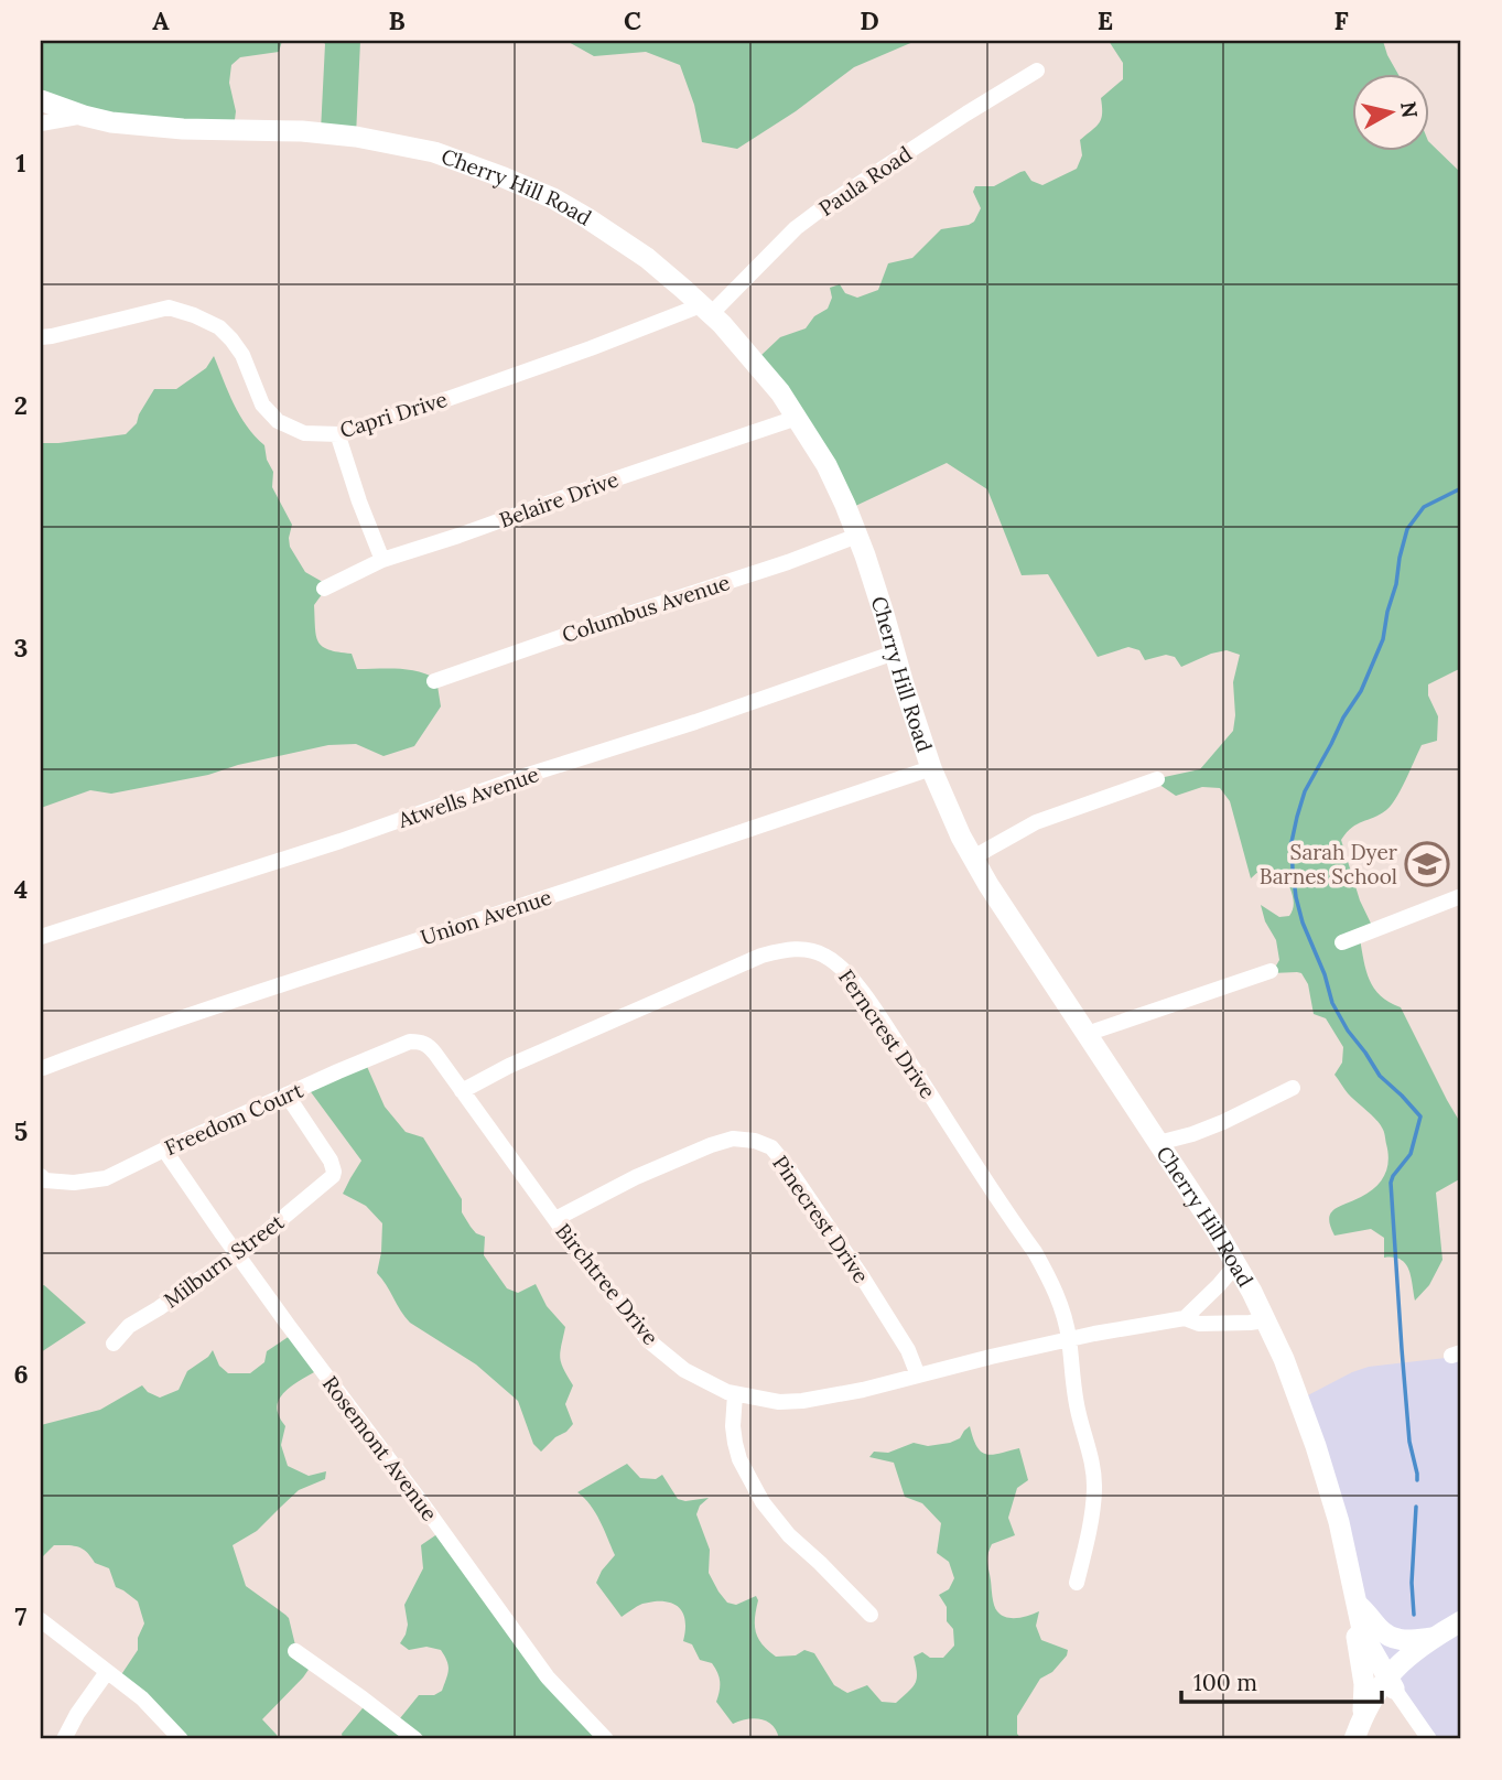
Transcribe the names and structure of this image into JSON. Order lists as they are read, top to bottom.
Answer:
{
  "streets": {
    "main road": ["Cherry Hill Road"],
    "street": [
      "Paula Road",
      "Capri Drive",
      "Belaire Drive",
      "Columbus Avenue",
      "Atwells Avenue",
      "Union Avenue",
      "Ferncrest Drive",
      "Freedom Court",
      "Pinecrest Drive",
      "Milburn Street",
      "Birchtree Drive",
      "Rosemont Avenue"
    ]
  },
  "crossings": [
    ["Paula Road", "Cherry Hill Road"],
    ["Paula Road", "Capri Drive"],
    ["Cherry Hill Road", "Capri Drive"],
    ["Cherry Hill Road", "Belaire Drive"],
    ["Cherry Hill Road", "Columbus Avenue"],
    ["Cherry Hill Road", "Atwells Avenue"],
    ["Cherry Hill Road", "Union Avenue"],
    ["Cherry Hill Road", "Birchtree Drive"],
    ["Ferncrest Drive", "Birchtree Drive"],
    ["Freedom Court", "Milburn Street"],
    ["Freedom Court", "Birchtree Drive"],
    ["Freedom Court", "Rosemont Avenue"],
    ["Pinecrest Drive", "Birchtree Drive"],
    ["Milburn Street", "Rosemont Avenue"]
  ],
  "places": {
    "school or university": ["Sarah Dyer Barnes School"]
  },
  "scale_bar": "100 m",
  "north": "right",
  "grid": {
    "columns": [
      "A",
      "B",
      "C",
      "D",
      "E",
      "F"
    ],
    "rows": [
      "1",
      "2",
      "3",
      "4",
      "5",
      "6",
      "7"
    ]
  }
}
